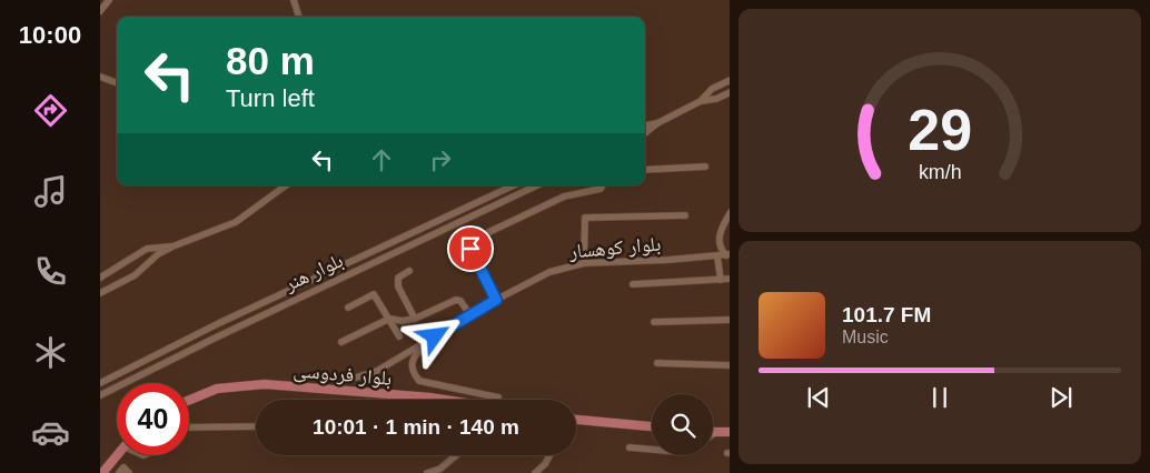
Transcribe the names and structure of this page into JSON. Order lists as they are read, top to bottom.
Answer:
{
  "streets": {
    "main road": ["بلوار فردوسی"],
    "street": ["بلوار کوهسار", "بلوار هنر"]
  },
  "page": {
    "tabs": "10:00",
    "turn": ["80 m", "Turn left"],
    "song": ["101.7 FM", "Music"],
    "limit": "40",
    "trip": "10:01 · 1 min · 140 m",
    "gauge": ["29", "km/h"]
  }
}
